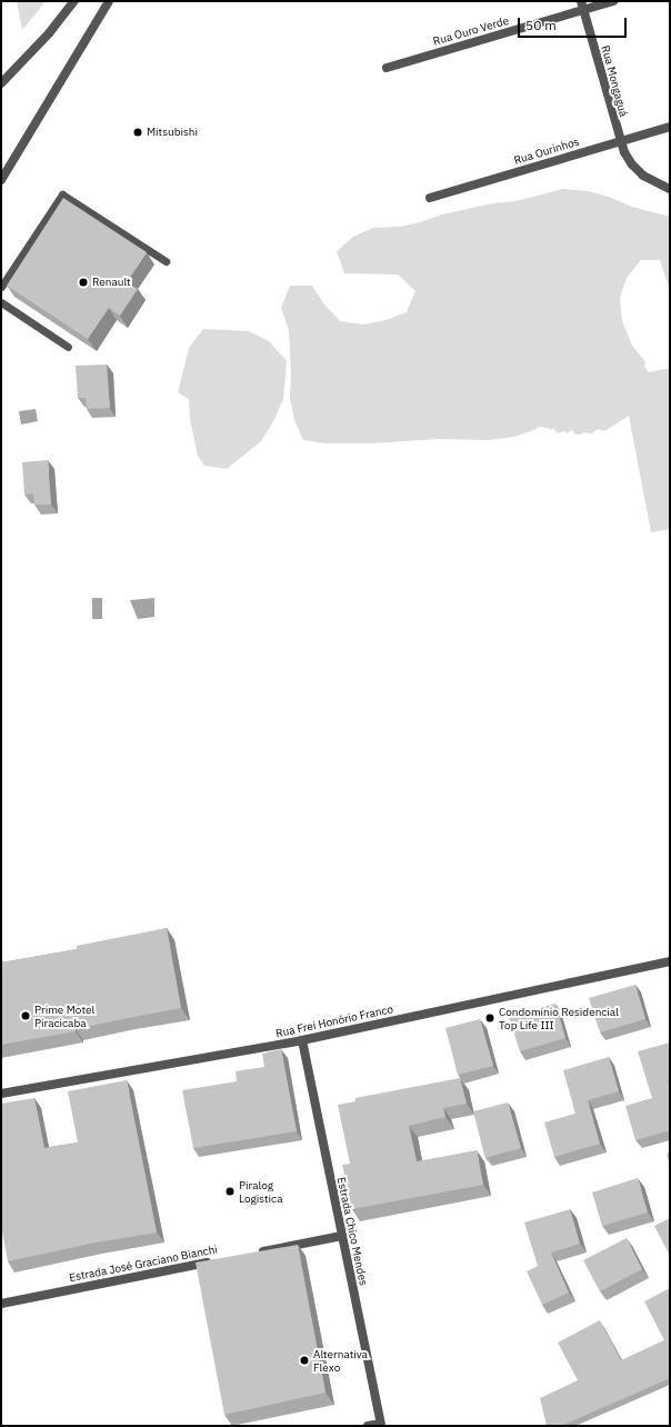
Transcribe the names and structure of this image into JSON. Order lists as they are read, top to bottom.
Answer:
{
  "streets": {
    "street": [
      "Rua Ouro Verde",
      "Rua Mongaguá",
      "Rua Ourinhos",
      "Rua Frei Honório Franco",
      "Estrada Chico Mendes",
      "Estrada José Graciano Bianchi"
    ]
  },
  "crossings": [
    ["Rua Ouro Verde", "Rua Mongaguá"],
    ["Rua Mongaguá", "Rua Ourinhos"],
    ["Rua Frei Honório Franco", "Estrada Chico Mendes"]
  ],
  "places": [
    "Mitsubishi",
    "Renault",
    "Prime Motel Piracicaba",
    "Condomínio Residencial Top Life III",
    "Piralog Logistica",
    "Alternativa Flexo"
  ],
  "scale_bar": "50 m"
}
